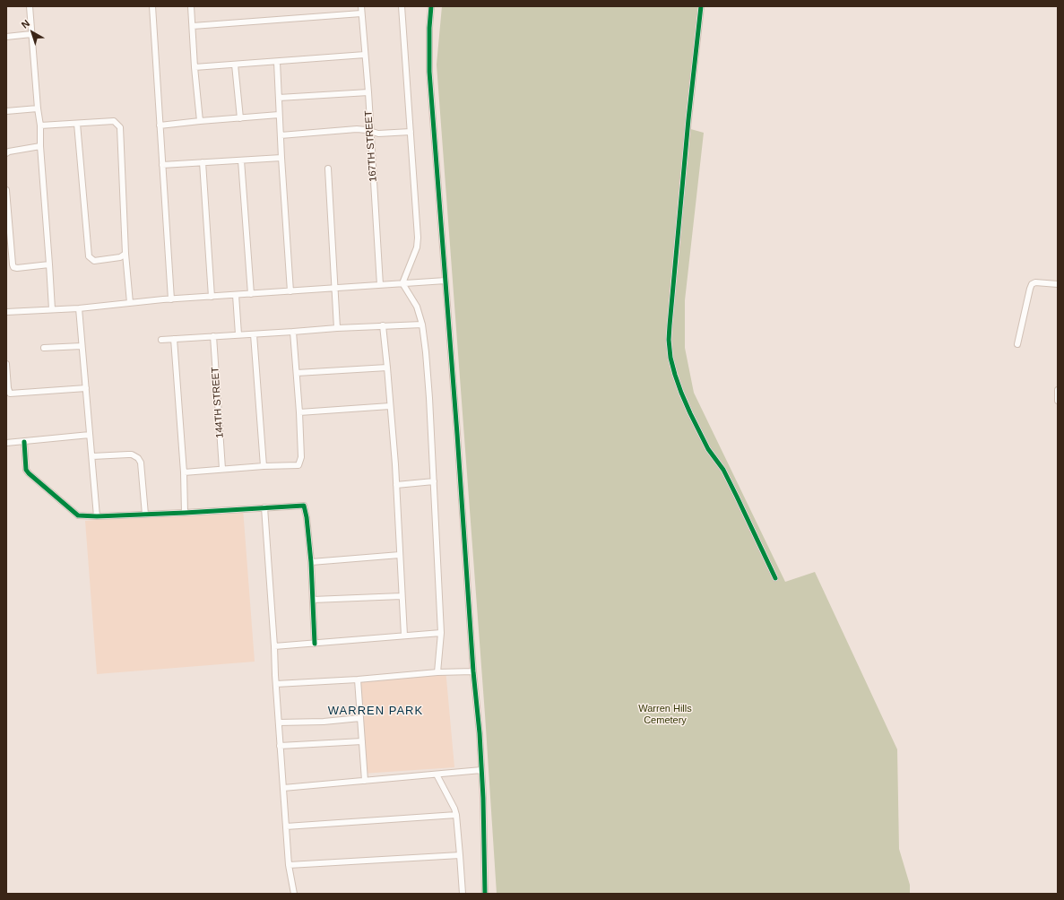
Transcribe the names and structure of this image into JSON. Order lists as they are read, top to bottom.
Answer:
{
  "streets": {
    "street": ["167TH STREET", "144TH STREET"]
  },
  "districts": ["WARREN PARK"],
  "parks": ["Warren Hills Cemetery"],
  "north": "top left"
}
